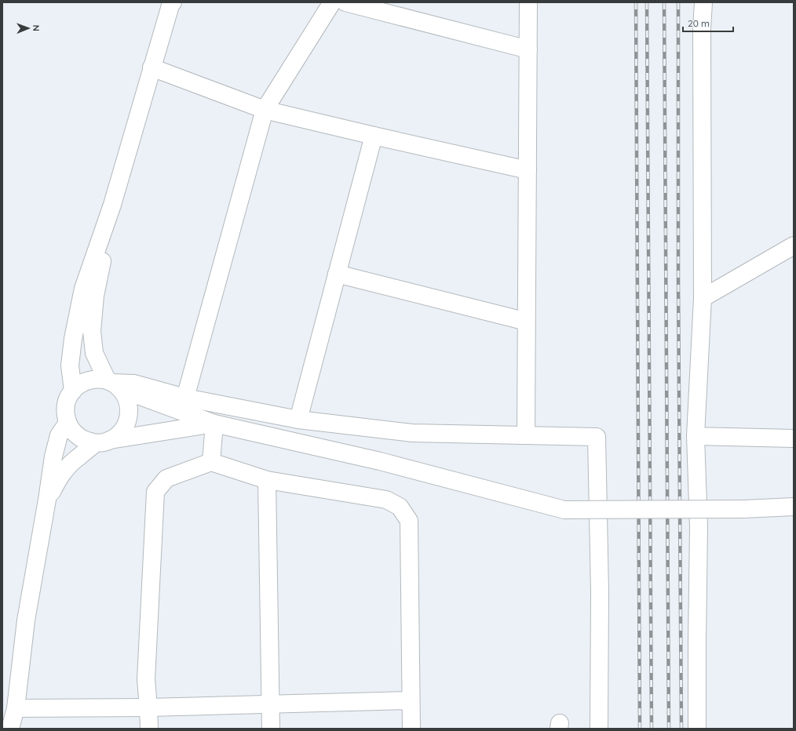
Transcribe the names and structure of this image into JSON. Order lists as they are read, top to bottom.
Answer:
{
  "scale_bar": "20 m",
  "north": "right"
}
